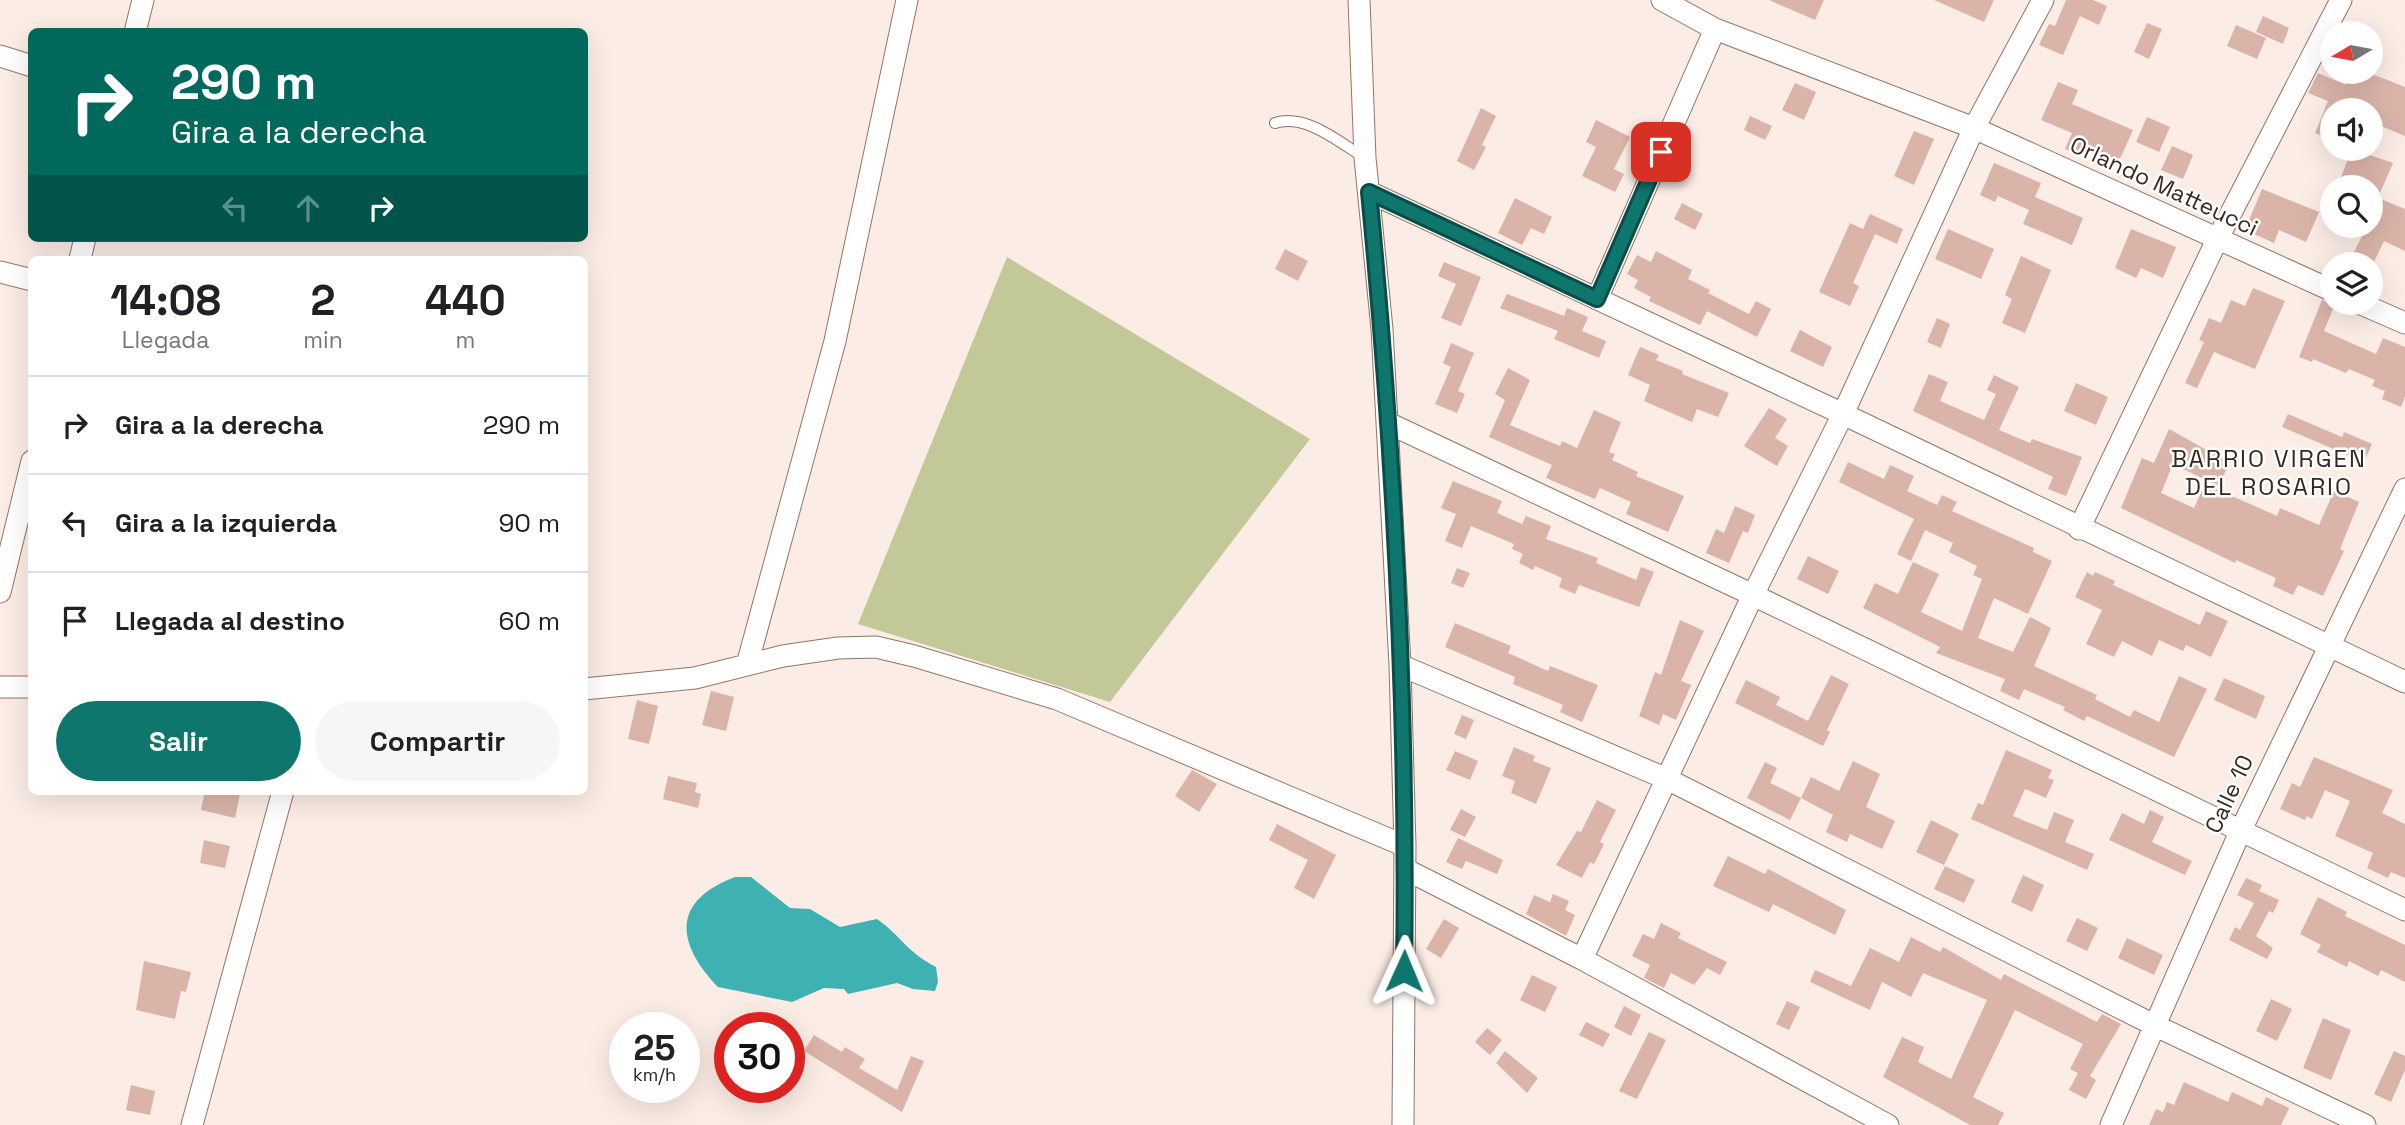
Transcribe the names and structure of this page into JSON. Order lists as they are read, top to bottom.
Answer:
{
  "streets": {
    "street": ["Orlando Matteucci", "Calle 10"]
  },
  "districts": ["BARRIO VIRGEN DEL ROSARIO"],
  "north": "left",
  "page": {
    "turn": ["290 m", "Gira a la derecha"],
    "eta": [
      "14:08",
      "Llegada",
      "2",
      "min",
      "440",
      "m"
    ],
    "list": [
      {
        "name": "Gira a la derecha",
        "value": "290 m"
      },
      {
        "name": "Gira a la izquierda",
        "value": "90 m"
      },
      {
        "name": "Llegada al destino",
        "value": "60 m"
      }
    ],
    "buttons": ["Salir", "Compartir"],
    "speed": "25 km/h",
    "limit": "30"
  }
}
